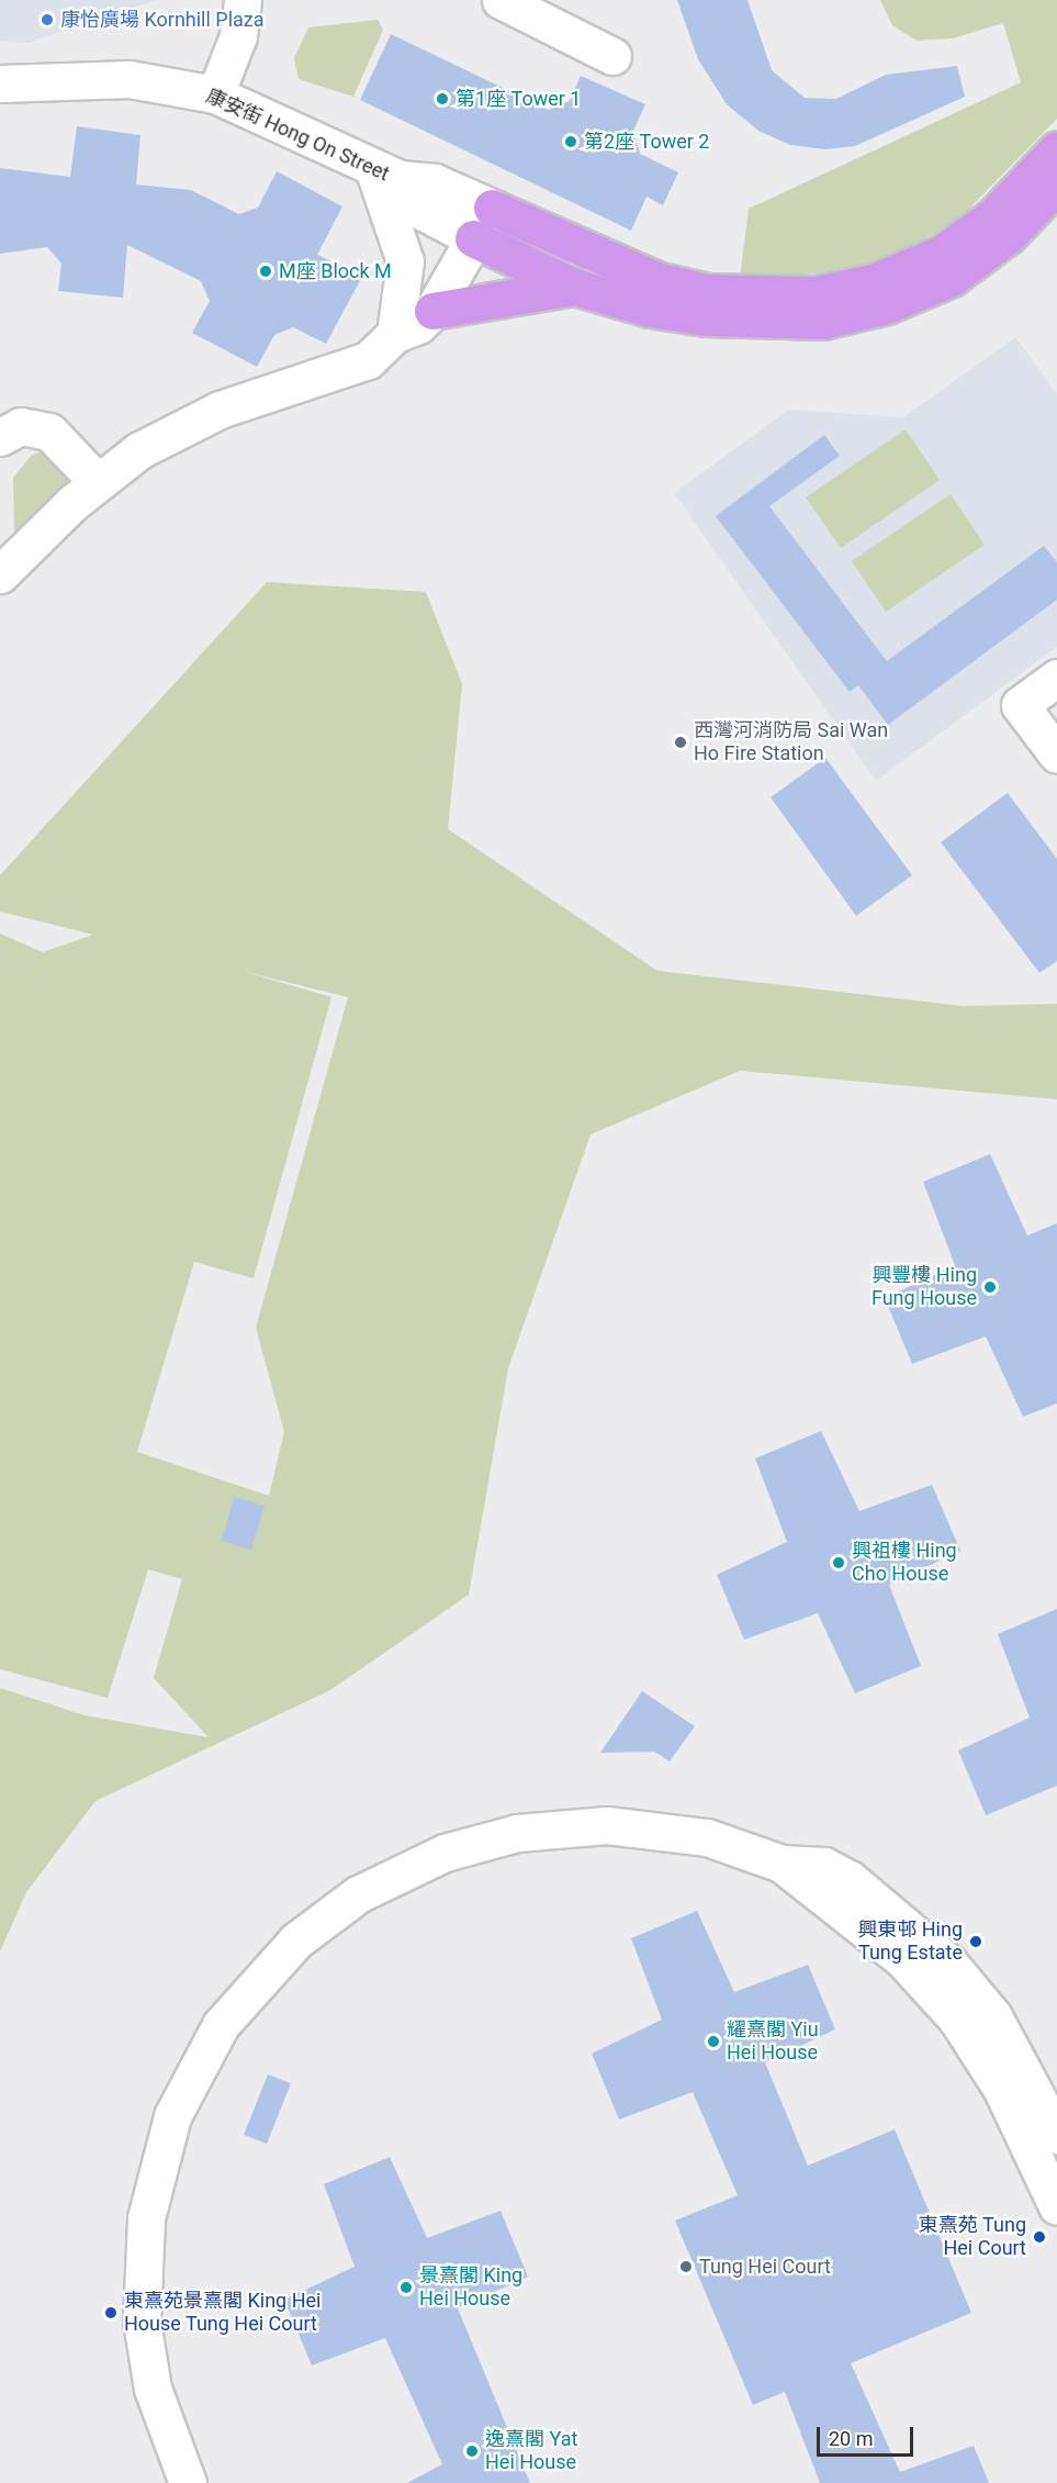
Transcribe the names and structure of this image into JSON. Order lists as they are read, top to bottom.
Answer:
{
  "streets": {
    "street": ["康安街 Hong On Street"]
  },
  "places": [
    "康怡廣場 Kornhill Plaza",
    "第1座 Tower 1",
    "第2座 Tower 2",
    "M座 Block M",
    "西灣河消防局 Sai Wan Ho Fire Station",
    "興豐樓 Hing Fung House",
    "興祖樓 Hing Cho House",
    "興東邨 Hing Tung Estate",
    "耀熹閣 Yiu Hei House",
    "東熹苑 Tung Hei Court",
    "Tung Hei Court",
    "景熹閣 King Hei House",
    "東熹苑景熹閣 King Hei House Tung Hei Court",
    "逸熹閣 Yat Hei House"
  ],
  "scale_bar": "20 m"
}
